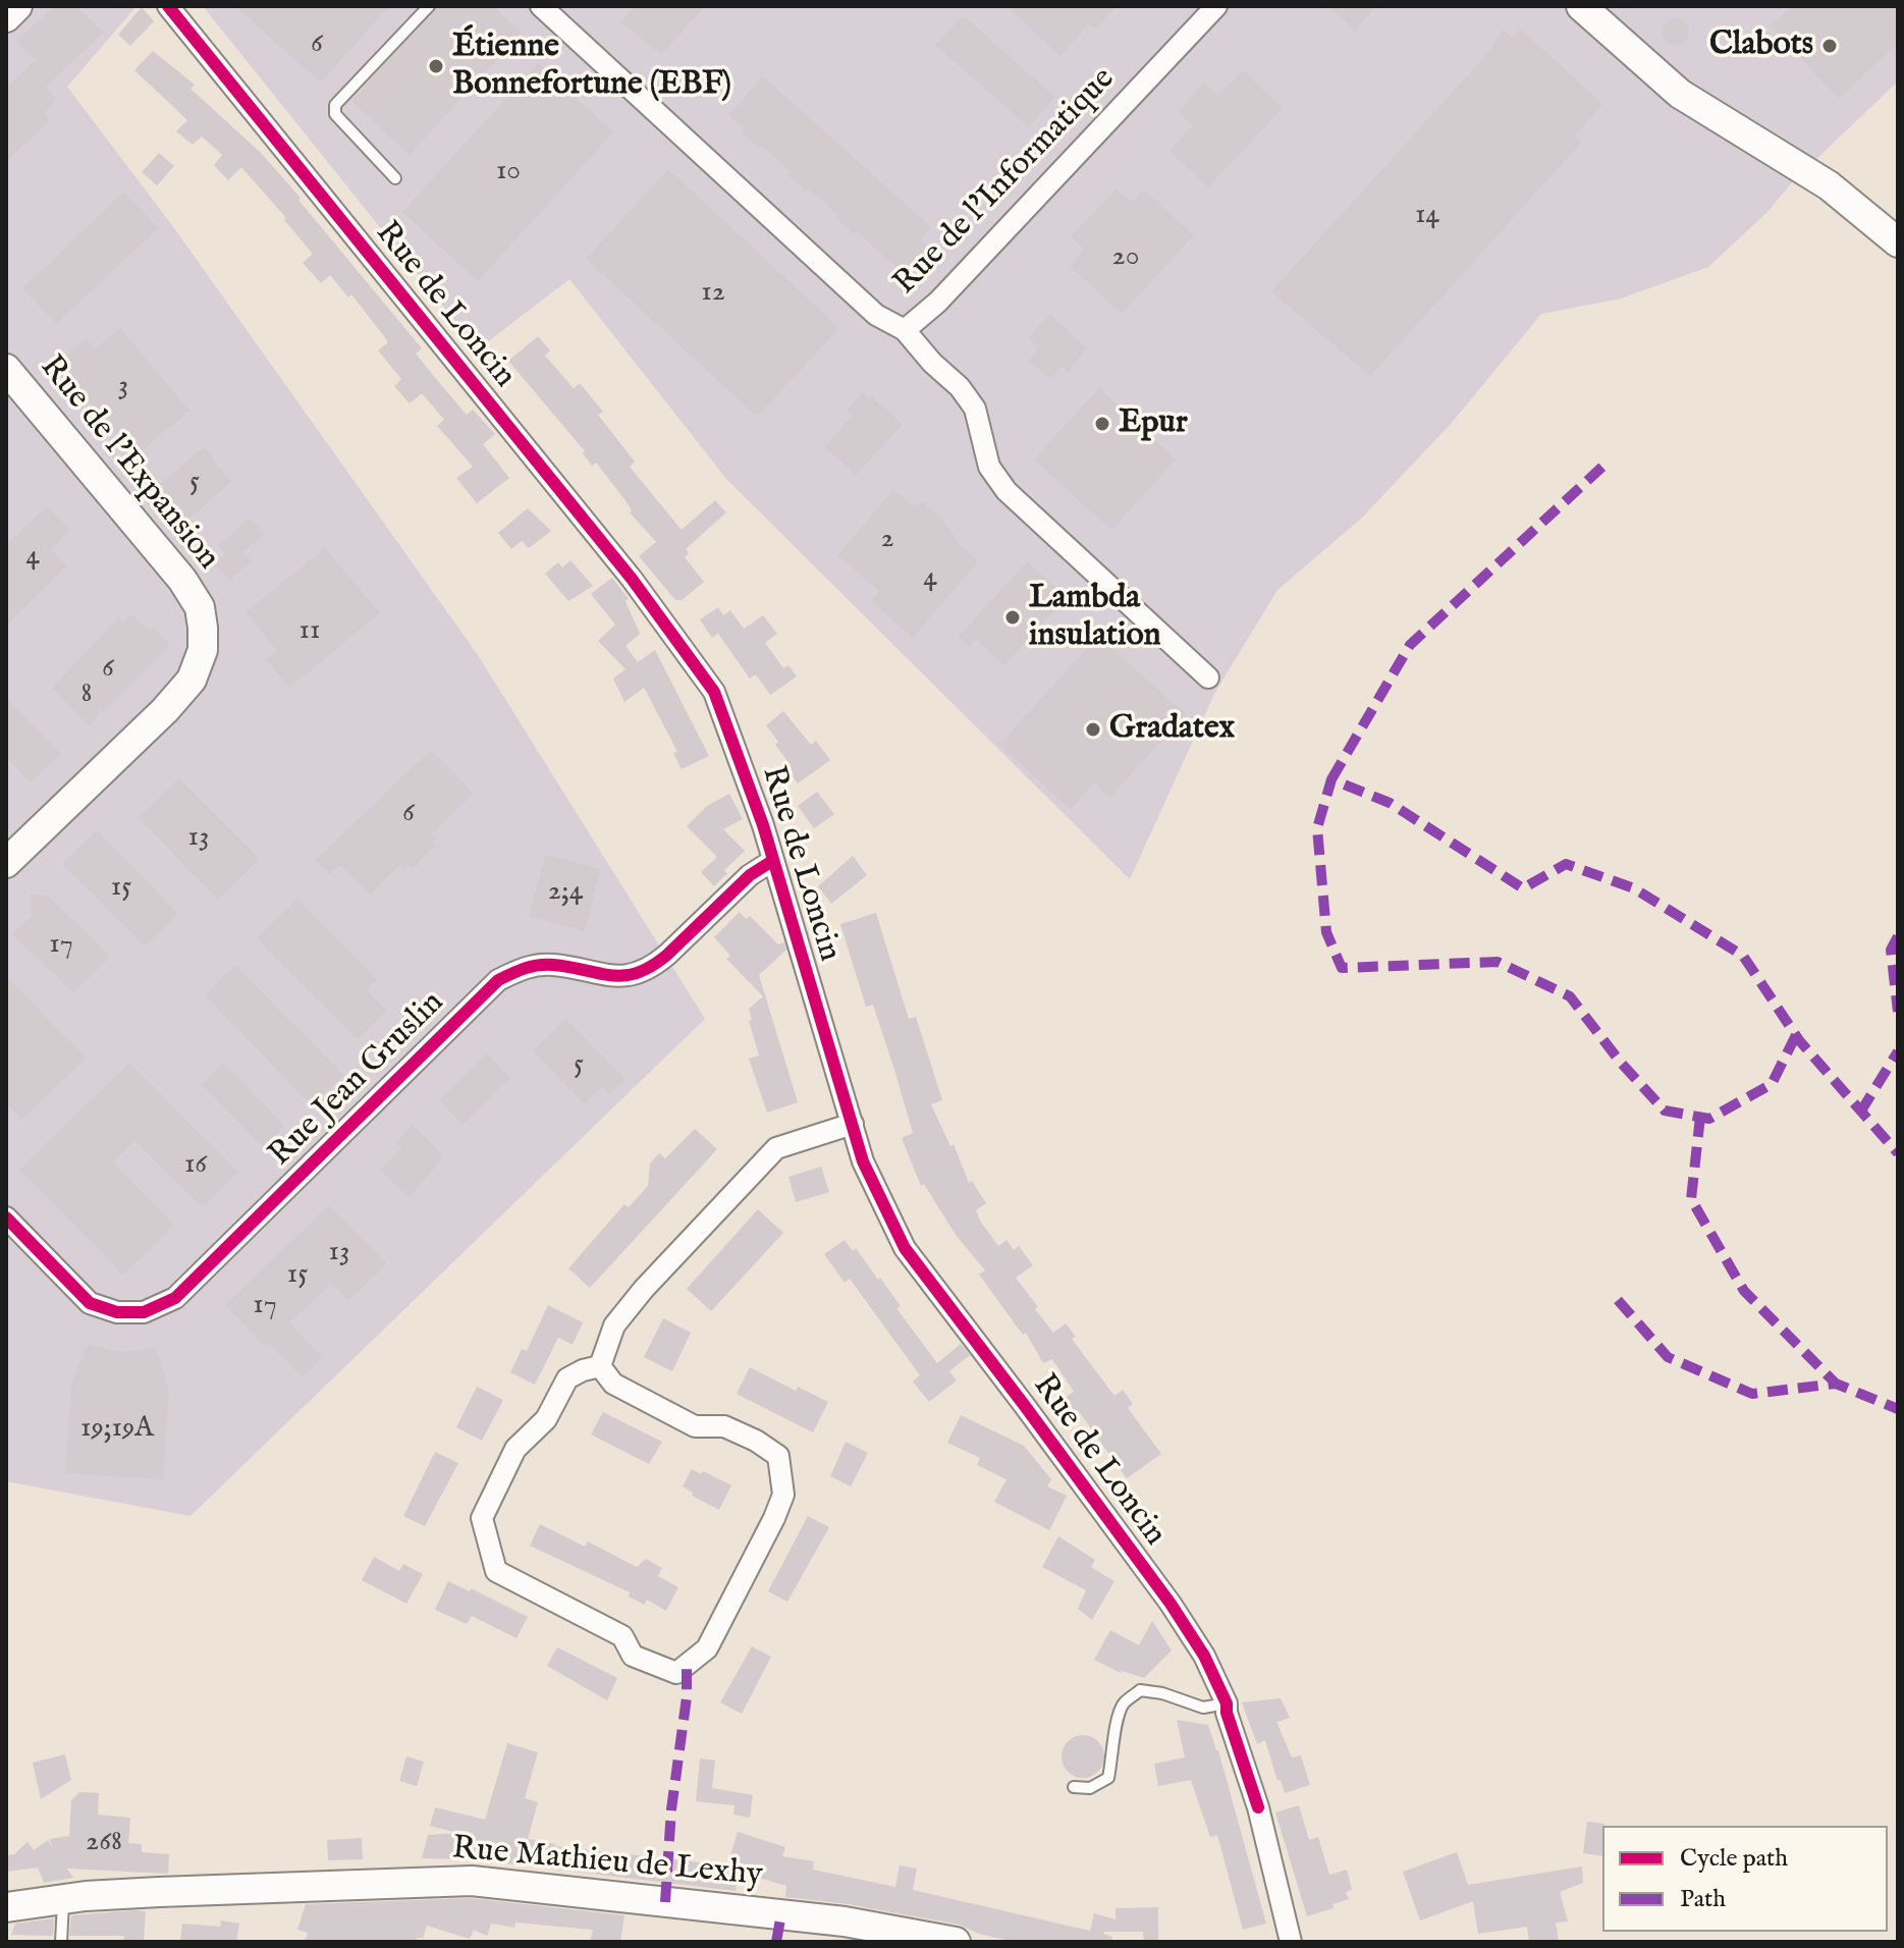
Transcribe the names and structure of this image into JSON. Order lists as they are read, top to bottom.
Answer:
{
  "streets": {
    "street": [
      "Rue de l'Informatique",
      "Rue de Loncin",
      "Rue de l'Expansion",
      "Rue Jean Gruslin",
      "Rue Mathieu de Lexhy"
    ]
  },
  "crossings": [
    ["Rue de Loncin", "Rue Jean Gruslin"]
  ],
  "places": [
    "Clabots",
    "Étienne Bonnefortune (EBF)",
    "Epur",
    "Lambda insulation",
    "Gradatex"
  ],
  "house_numbers": [
    "6",
    "10",
    "14",
    "20",
    "12",
    "3",
    "5",
    "2",
    "4",
    "4",
    "11",
    "6",
    "8",
    "6",
    "13",
    "15",
    "2;4",
    "17",
    "5",
    "16",
    "13",
    "15",
    "17",
    "19;19A",
    "268"
  ],
  "legend": ["Cycle path", "Path"]
}
